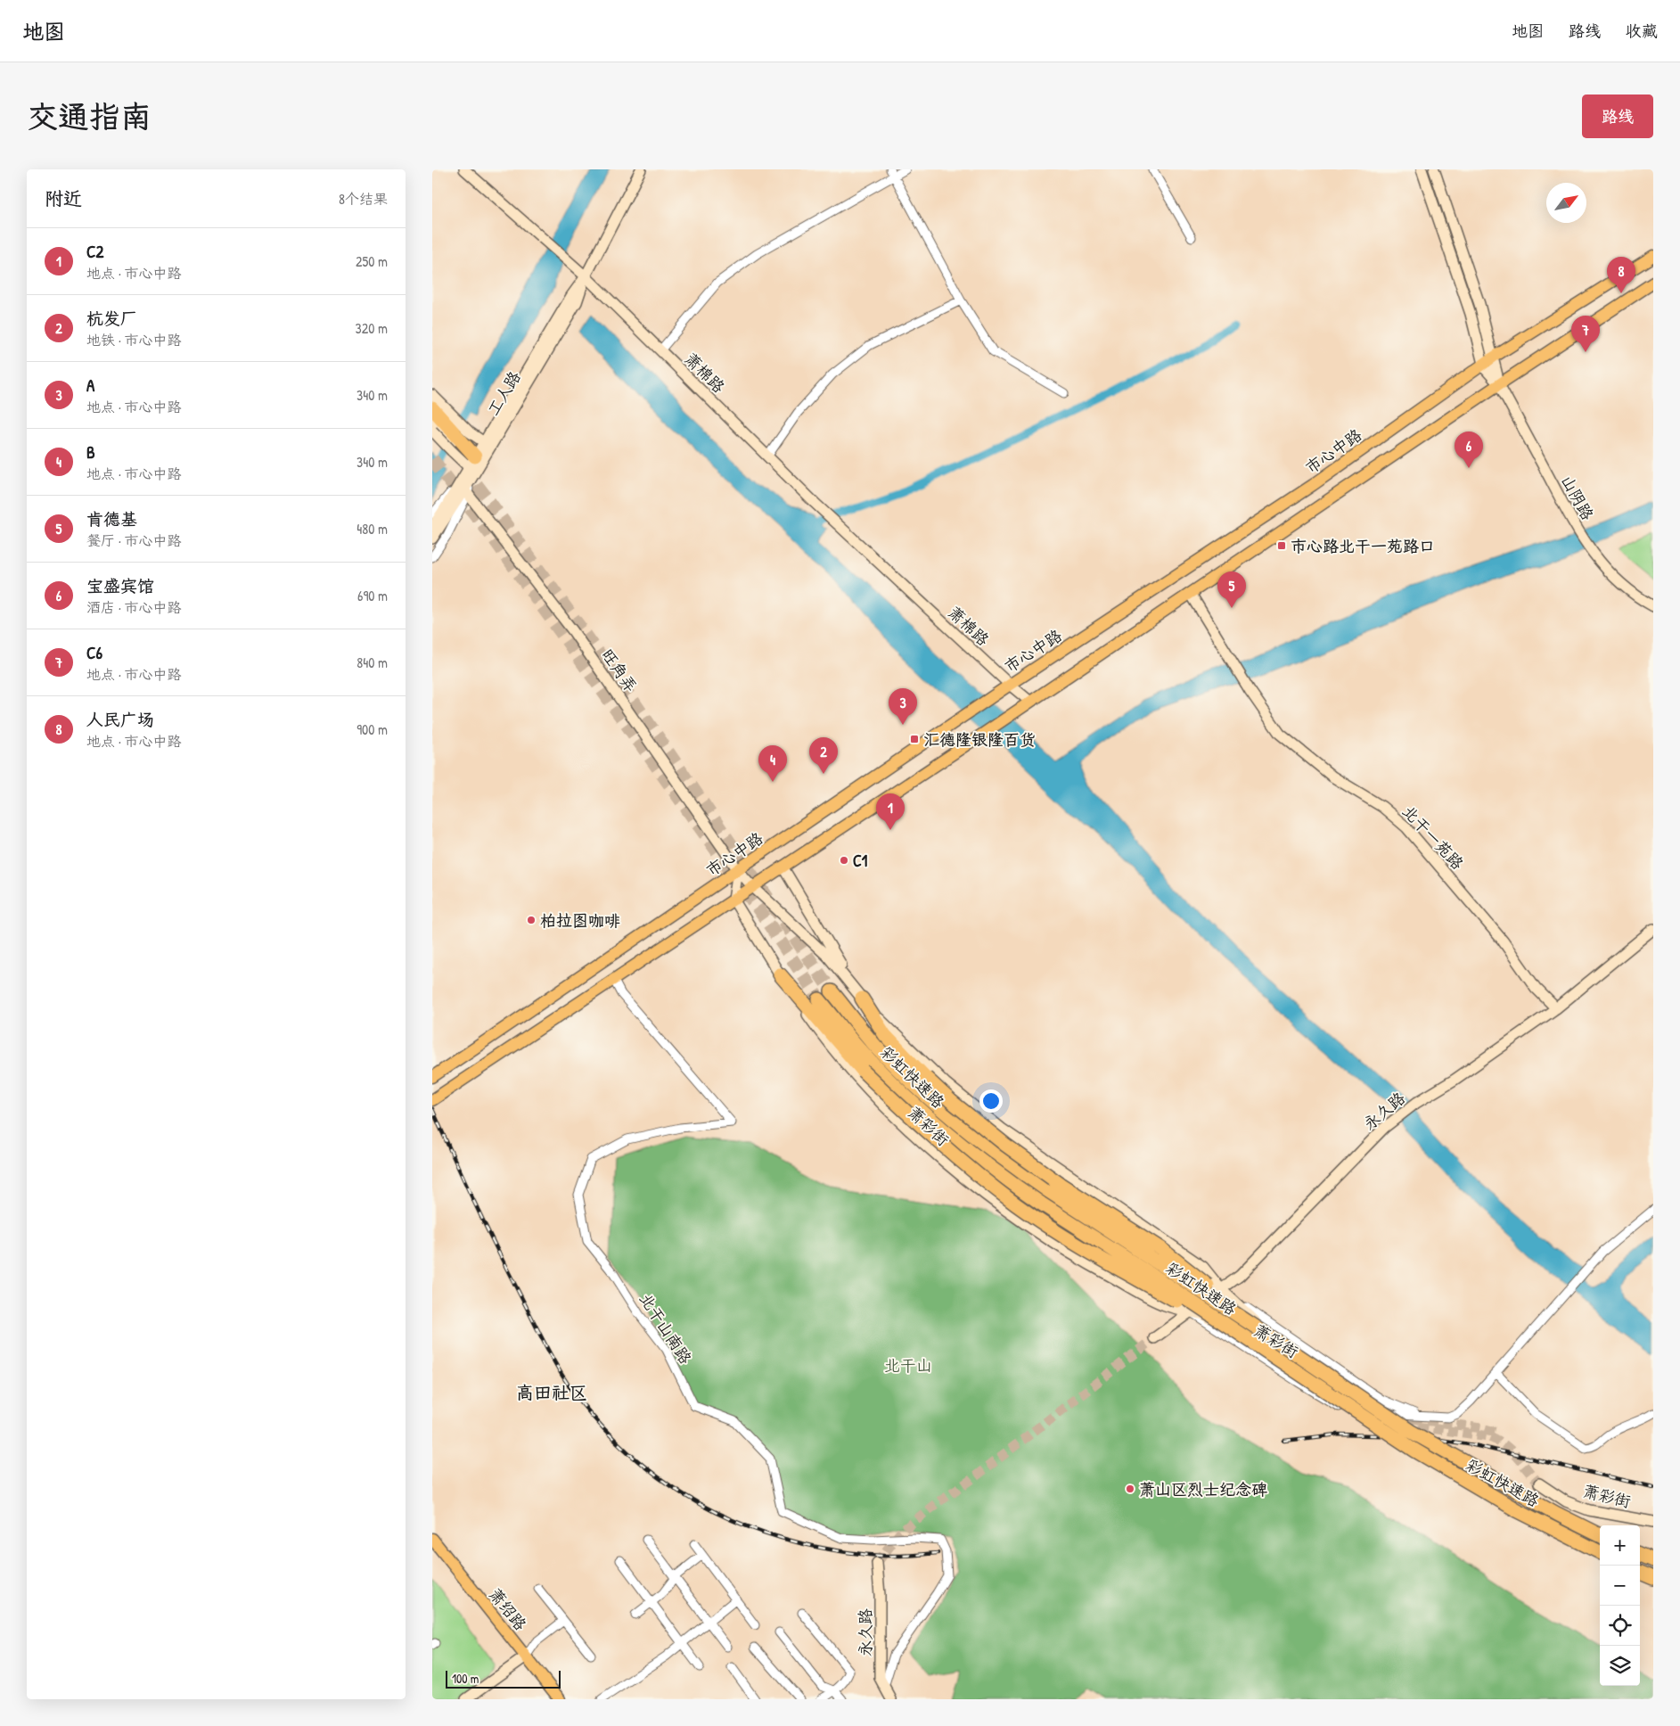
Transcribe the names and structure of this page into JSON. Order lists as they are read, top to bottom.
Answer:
{
  "streets": {
    "highway": ["彩虹快速路"],
    "main road": [
      "萧棉路",
      "工人路",
      "市心中路",
      "山阴路",
      "旺角弄",
      "北干一苑路",
      "永久路",
      "萧彩街",
      "萧绍路"
    ],
    "street": ["北干山南路"]
  },
  "crossings": [
    ["萧棉路", "工人路"],
    ["萧棉路", "市心中路"],
    ["市心中路", "山阴路"],
    ["市心中路", "旺角弄"],
    ["市心中路", "萧彩街"],
    ["旺角弄", "萧彩街"],
    ["北干一苑路", "永久路"],
    ["永久路", "萧彩街"],
    ["永久路", "北干山南路"]
  ],
  "districts": ["高田社区"],
  "parks": ["北干山"],
  "places": {
    "transit": ["市心路北干一苑路口", "汇德隆银隆百货"],
    "other": ["C1", "柏拉图咖啡", "萧山区烈士纪念碑"]
  },
  "scale_bar": "100 m",
  "north": "top right",
  "page": {
    "header": "地图",
    "nav": ["地图", "路线", "收藏"],
    "buttons": "路线",
    "title": "交通指南",
    "heading": ["附近", "8个结果"],
    "list": [
      {
        "mark": "1",
        "name": "C2",
        "note": "地点 · 市心中路",
        "value": "250 m"
      },
      {
        "mark": "2",
        "name": "杭发厂",
        "note": "地铁 · 市心中路",
        "value": "320 m"
      },
      {
        "mark": "3",
        "name": "A",
        "note": "地点 · 市心中路",
        "value": "340 m"
      },
      {
        "mark": "4",
        "name": "B",
        "note": "地点 · 市心中路",
        "value": "340 m"
      },
      {
        "mark": "5",
        "name": "肯德基",
        "note": "餐厅 · 市心中路",
        "value": "480 m"
      },
      {
        "mark": "6",
        "name": "宝盛宾馆",
        "note": "酒店 · 市心中路",
        "value": "690 m"
      },
      {
        "mark": "7",
        "name": "C6",
        "note": "地点 · 市心中路",
        "value": "840 m"
      },
      {
        "mark": "8",
        "name": "人民广场",
        "note": "地点 · 市心中路",
        "value": "900 m"
      }
    ],
    "pins": [
      "8",
      "7",
      "6",
      "5",
      "3",
      "2",
      "4",
      "1"
    ],
    "map_buttons": ["+", "−"],
    "scale": "100 m"
  }
}
